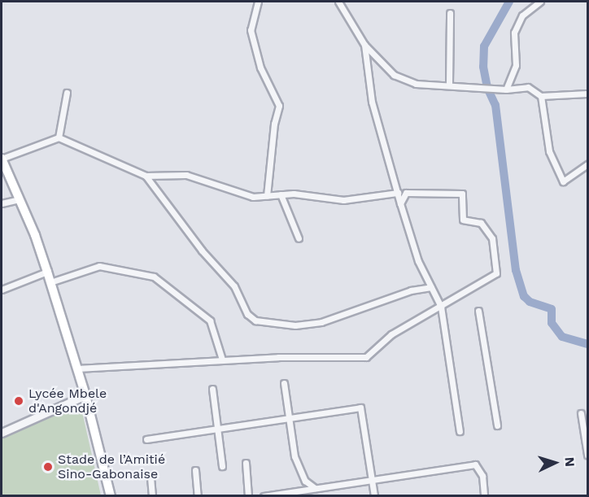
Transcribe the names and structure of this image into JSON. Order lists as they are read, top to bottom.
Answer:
{
  "places": ["Lycée Mbele d'Angondjé", "Stade de l’Amitié Sino-Gabonaise"],
  "north": "right"
}
